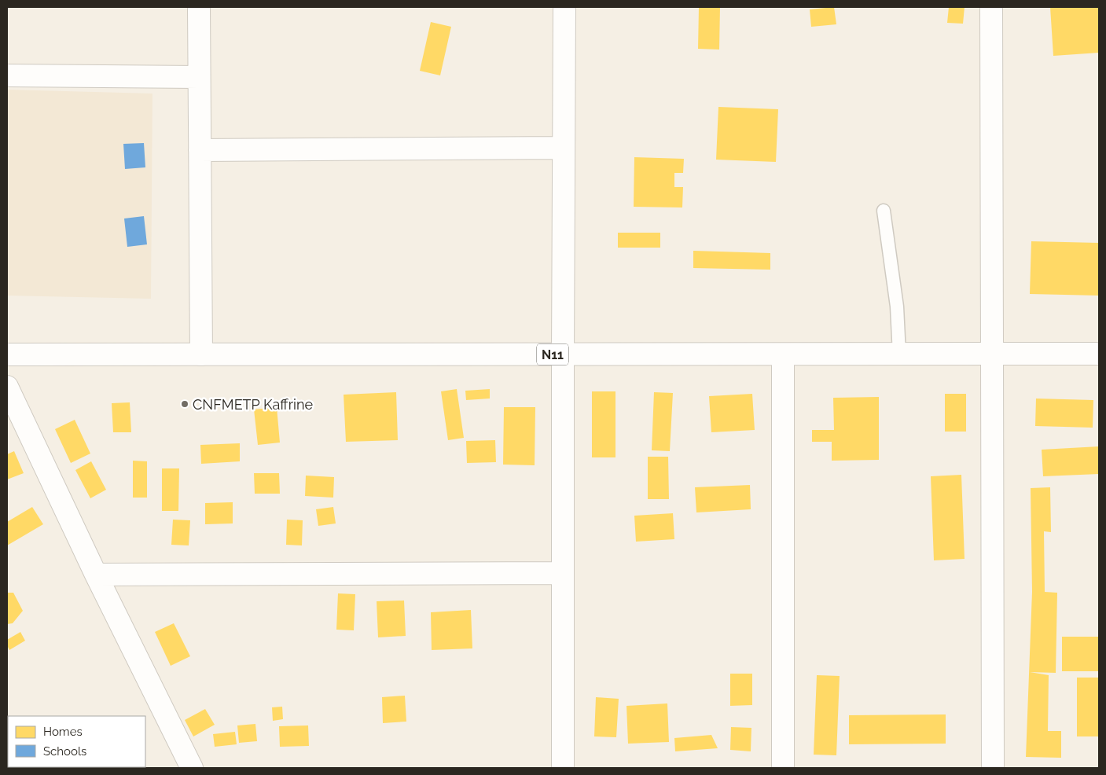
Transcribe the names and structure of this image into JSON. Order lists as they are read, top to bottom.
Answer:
{
  "streets": {
    "street": ["N11"]
  },
  "places": ["CNFMETP Kaffrine"],
  "legend": ["Homes", "Schools"]
}
